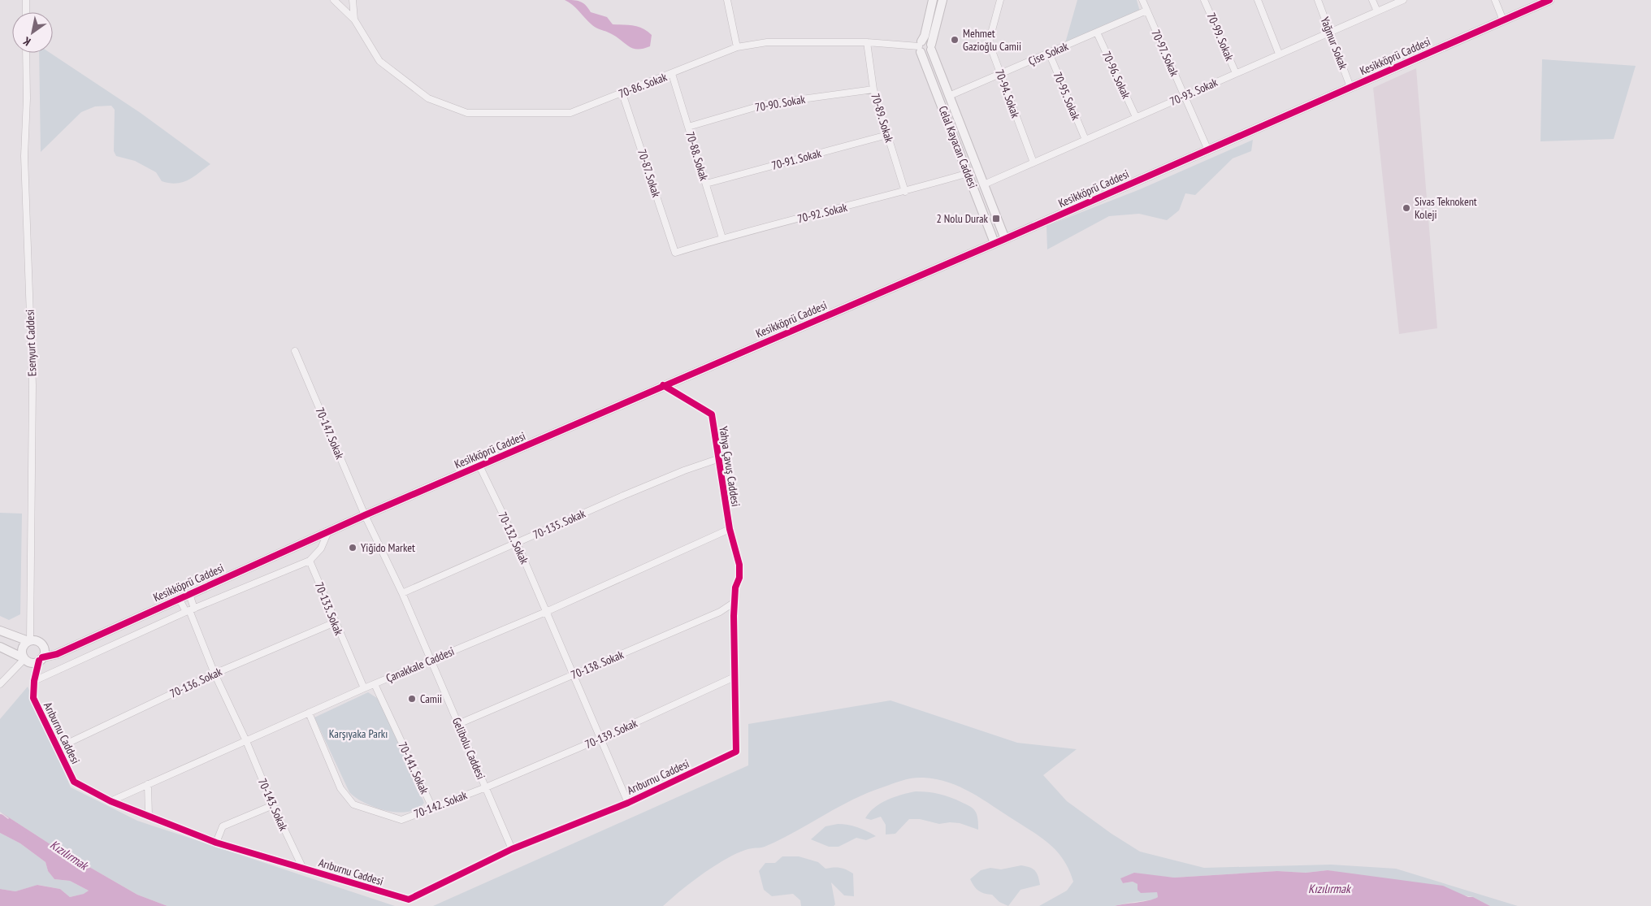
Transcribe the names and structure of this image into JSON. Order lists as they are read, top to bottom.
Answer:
{
  "streets": {
    "street": [
      "70-99. Sokak",
      "Yağmur Sokak",
      "70-97. Sokak",
      "Çise Sokak",
      "Kesikköprü Caddesi",
      "70-96. Sokak",
      "70-86. Sokak",
      "70-93. Sokak",
      "70-94. Sokak",
      "70-95. Sokak",
      "70-90. Sokak",
      "70-89. Sokak",
      "Celal Kayacan Caddesi",
      "70-88. Sokak",
      "70-91. Sokak",
      "70-87. Sokak",
      "70-92. Sokak",
      "Esenyurt Caddesi",
      "70-147. Sokak",
      "Yahya Çavuş Caddesi",
      "70-135. Sokak",
      "70-132. Sokak",
      "70-133. Sokak",
      "Çanakkale Caddesi",
      "70-138. Sokak",
      "70-136. Sokak",
      "Arıburnu Caddesi",
      "70-139. Sokak",
      "Gelibolu Caddesi",
      "70-141. Sokak",
      "70-143. Sokak",
      "70-142. Sokak"
    ]
  },
  "crossings": [
    ["70-99. Sokak", "70-93. Sokak"],
    ["Yağmur Sokak", "Kesikköprü Caddesi"],
    ["Yağmur Sokak", "70-93. Sokak"],
    ["70-97. Sokak", "Çise Sokak"],
    ["70-97. Sokak", "Kesikköprü Caddesi"],
    ["70-97. Sokak", "70-93. Sokak"],
    ["Çise Sokak", "70-96. Sokak"],
    ["Çise Sokak", "70-94. Sokak"],
    ["Çise Sokak", "70-95. Sokak"],
    ["Çise Sokak", "Celal Kayacan Caddesi"],
    ["Kesikköprü Caddesi", "Celal Kayacan Caddesi"],
    ["Kesikköprü Caddesi", "Esenyurt Caddesi"],
    ["Kesikköprü Caddesi", "70-147. Sokak"],
    ["Kesikköprü Caddesi", "Yahya Çavuş Caddesi"],
    ["Kesikköprü Caddesi", "70-132. Sokak"],
    ["Kesikköprü Caddesi", "Arıburnu Caddesi"],
    ["Kesikköprü Caddesi", "Gelibolu Caddesi"],
    ["70-96. Sokak", "70-93. Sokak"],
    ["70-86. Sokak", "70-89. Sokak"],
    ["70-86. Sokak", "Celal Kayacan Caddesi"],
    ["70-86. Sokak", "70-88. Sokak"],
    ["70-86. Sokak", "70-87. Sokak"],
    ["70-93. Sokak", "70-94. Sokak"],
    ["70-93. Sokak", "70-95. Sokak"],
    ["70-93. Sokak", "Celal Kayacan Caddesi"],
    ["70-90. Sokak", "70-89. Sokak"],
    ["70-90. Sokak", "70-88. Sokak"],
    ["70-89. Sokak", "70-91. Sokak"],
    ["70-89. Sokak", "70-92. Sokak"],
    ["Celal Kayacan Caddesi", "70-92. Sokak"],
    ["70-88. Sokak", "70-91. Sokak"],
    ["70-88. Sokak", "70-92. Sokak"],
    ["70-87. Sokak", "70-92. Sokak"],
    ["Esenyurt Caddesi", "Arıburnu Caddesi"],
    ["70-147. Sokak", "Gelibolu Caddesi"],
    ["Yahya Çavuş Caddesi", "70-135. Sokak"],
    ["Yahya Çavuş Caddesi", "Çanakkale Caddesi"],
    ["Yahya Çavuş Caddesi", "70-138. Sokak"],
    ["Yahya Çavuş Caddesi", "Arıburnu Caddesi"],
    ["Yahya Çavuş Caddesi", "70-139. Sokak"],
    ["70-135. Sokak", "70-132. Sokak"],
    ["70-135. Sokak", "Gelibolu Caddesi"],
    ["70-132. Sokak", "Çanakkale Caddesi"],
    ["70-132. Sokak", "70-138. Sokak"],
    ["70-132. Sokak", "Arıburnu Caddesi"],
    ["70-132. Sokak", "70-139. Sokak"],
    ["70-133. Sokak", "Çanakkale Caddesi"],
    ["70-133. Sokak", "70-136. Sokak"],
    ["Çanakkale Caddesi", "Arıburnu Caddesi"],
    ["Çanakkale Caddesi", "Gelibolu Caddesi"],
    ["Çanakkale Caddesi", "70-141. Sokak"],
    ["Çanakkale Caddesi", "70-143. Sokak"],
    ["Çanakkale Caddesi", "70-142. Sokak"],
    ["70-138. Sokak", "Gelibolu Caddesi"],
    ["70-136. Sokak", "Arıburnu Caddesi"],
    ["70-136. Sokak", "70-143. Sokak"],
    ["Arıburnu Caddesi", "Gelibolu Caddesi"],
    ["Arıburnu Caddesi", "70-143. Sokak"],
    ["70-139. Sokak", "Gelibolu Caddesi"],
    ["70-139. Sokak", "70-142. Sokak"],
    ["Gelibolu Caddesi", "70-142. Sokak"],
    ["70-141. Sokak", "70-142. Sokak"]
  ],
  "water": ["Kızılırmak"],
  "parks": ["Karşıyaka Parkı"],
  "places": {
    "other": [
      "Mehmet Gazioğlu Camii",
      "Sivas Teknokent Koleji",
      "Yiğido Market",
      "Camii"
    ],
    "transit": ["2 Nolu Durak"]
  },
  "north": "bottom left"
}
